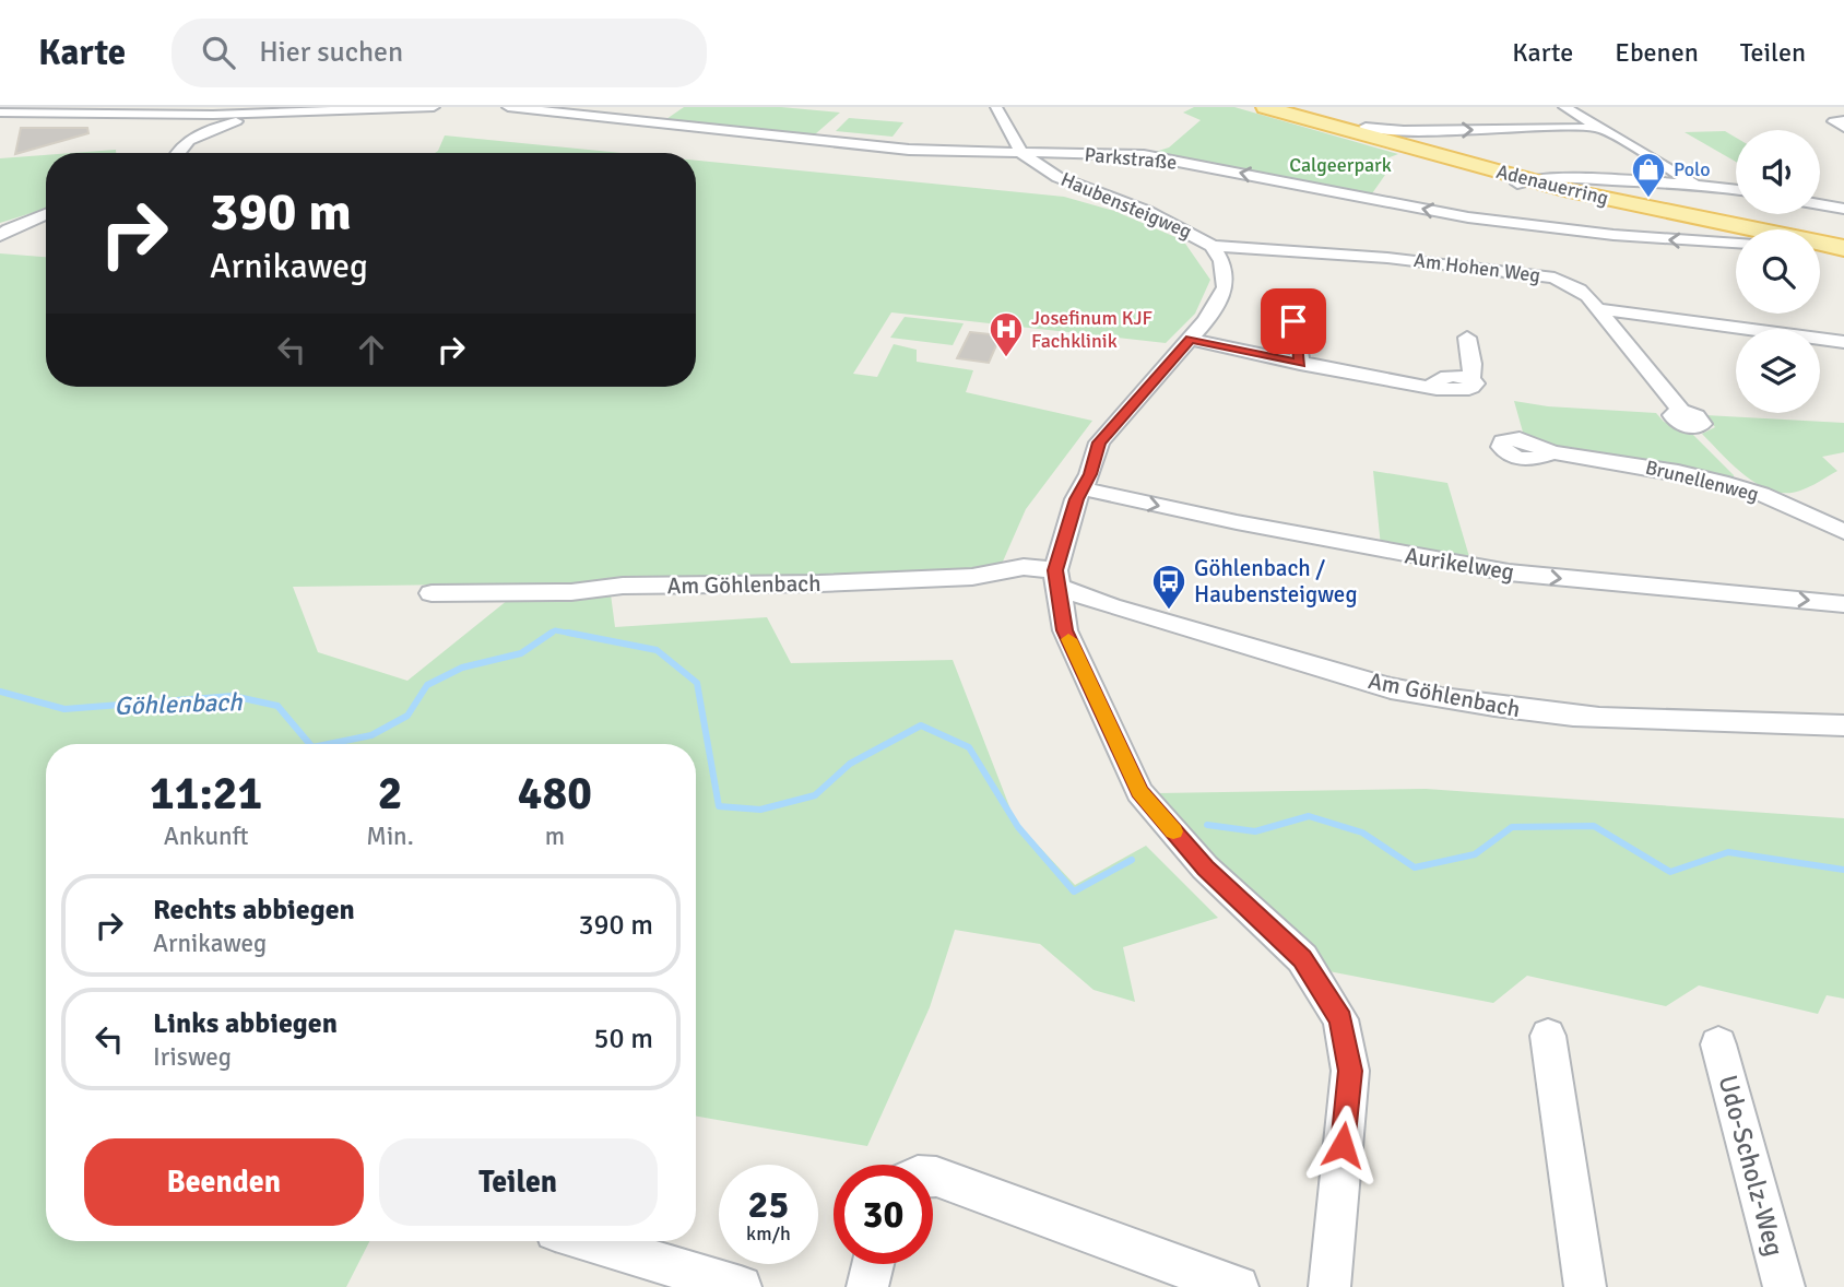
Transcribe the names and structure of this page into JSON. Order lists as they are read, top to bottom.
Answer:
{
  "streets": {
    "main road": ["Adenauerring"],
    "street": [
      "Parkstraße",
      "Haubensteigweg",
      "Am Hohen Weg",
      "Brunellenweg",
      "Aurikelweg",
      "Am Göhlenbach",
      "Udo-Scholz-Weg"
    ]
  },
  "crossings": [
    ["Parkstraße", "Haubensteigweg"],
    ["Haubensteigweg", "Am Hohen Weg"],
    ["Haubensteigweg", "Aurikelweg"],
    ["Haubensteigweg", "Am Göhlenbach"]
  ],
  "one_way": ["Aurikelweg"],
  "water": ["Göhlenbach"],
  "parks": ["Calgeerpark"],
  "places": {
    "shop": ["Polo"],
    "hospital": ["Josefinum KJF Fachklinik"],
    "bus stop": ["Göhlenbach / Haubensteigweg"]
  },
  "page": {
    "header": "Karte",
    "search": "Hier suchen",
    "nav": ["Karte", "Ebenen", "Teilen"],
    "turn": ["390 m", "Arnikaweg"],
    "eta": [
      "11:21",
      "Ankunft",
      "2",
      "Min.",
      "480",
      "m"
    ],
    "list": [
      {
        "name": "Rechts abbiegen",
        "note": "Arnikaweg",
        "value": "390 m"
      },
      {
        "name": "Links abbiegen",
        "note": "Irisweg",
        "value": "50 m"
      }
    ],
    "buttons": ["Beenden", "Teilen"],
    "speed": "25 km/h",
    "limit": "30"
  }
}
